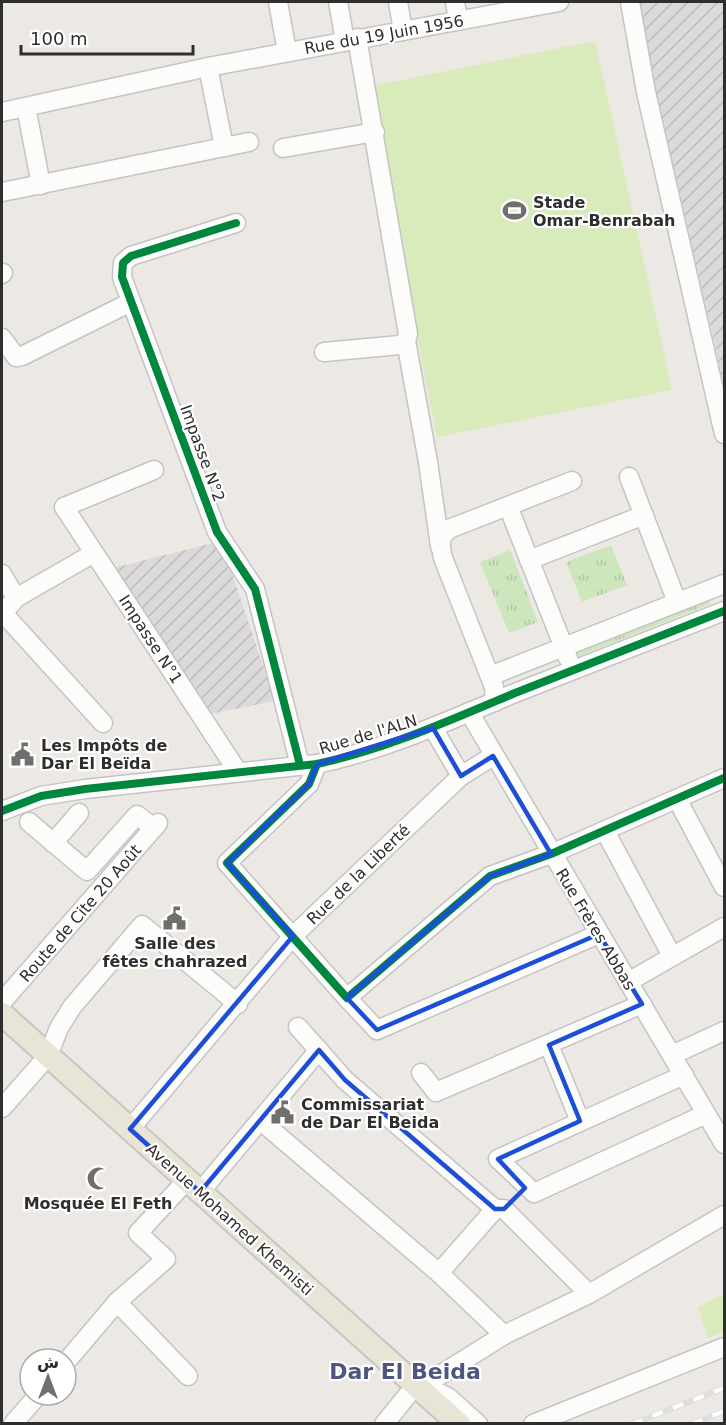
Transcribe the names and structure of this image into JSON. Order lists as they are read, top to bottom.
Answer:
{
  "streets": {
    "main road": ["Avenue Mohamed Khemisti"],
    "street": [
      "Rue du 19 Juin 1956",
      "Impasse N°2",
      "Impasse N°1",
      "Rue de l'ALN",
      "Rue de la Liberté",
      "Route de Cite 20 Août",
      "Rue Frères Abbas"
    ]
  },
  "crossings": [
    ["Impasse N°2", "Rue de l'ALN"],
    ["Impasse N°1", "Rue de l'ALN"],
    ["Rue de l'ALN", "Rue Frères Abbas"],
    ["Rue de la Liberté", "Rue Frères Abbas"],
    ["Rue de la Liberté", "Avenue Mohamed Khemisti"]
  ],
  "districts": ["Dar El Beida"],
  "places": {
    "sports": ["Stade Omar-Benrabah"],
    "public building": ["Les Impôts de Dar El Beïda", "Salle des fêtes chahrazed", "Commissariat de Dar El Beida"],
    "mosque": ["Mosquée El Feth"]
  },
  "scale_bar": "100 m",
  "north": "top"
}
